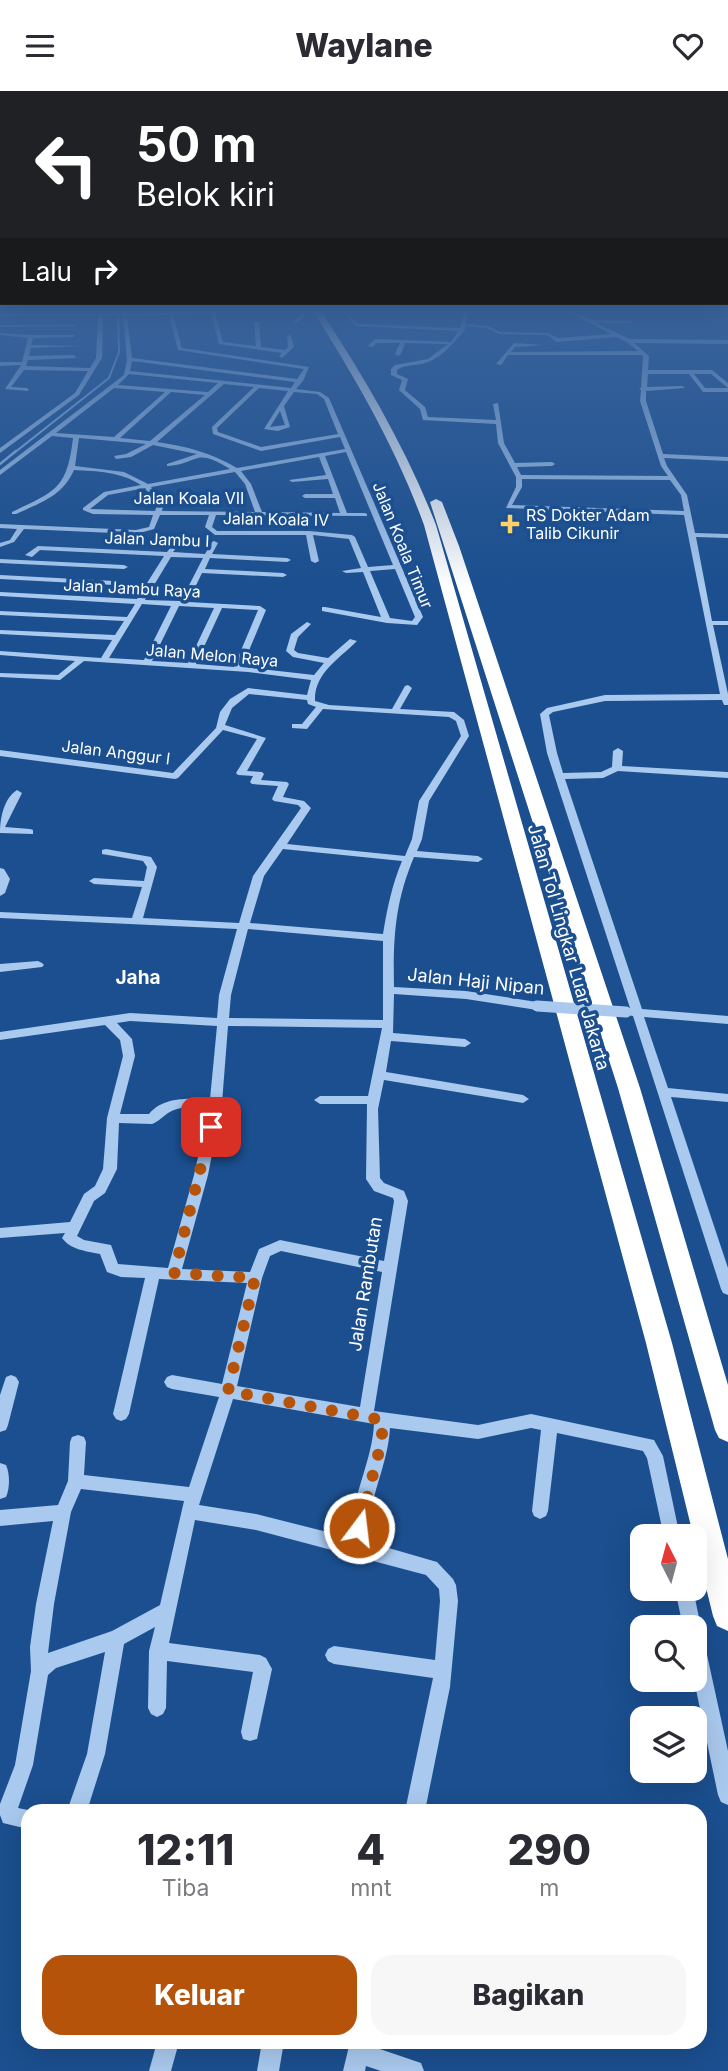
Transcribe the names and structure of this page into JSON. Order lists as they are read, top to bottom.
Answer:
{
  "streets": {
    "highway": ["Jalan Tol Lingkar Luar Jakarta"],
    "street": [
      "Jalan Koala VII",
      "Jalan Koala IV",
      "Jalan Jambu I",
      "Jalan Koala Timur",
      "Jalan Jambu Raya",
      "Jalan Melon Raya",
      "Jalan Anggur I",
      "Jalan Haji Nipan",
      "Jalan Rambutan"
    ]
  },
  "crossings": [
    ["Jalan Koala VII", "Jalan Koala IV"],
    ["Jalan Koala IV", "Jalan Koala Timur"],
    ["Jalan Jambu Raya", "Jalan Melon Raya"],
    ["Jalan Anggur I", "Jalan Rambutan"],
    ["Jalan Haji Nipan", "Jalan Rambutan"]
  ],
  "districts": ["Jaha"],
  "places": {
    "health": ["RS Dokter Adam Talib Cikunir"]
  },
  "north": "top",
  "page": {
    "header": "Waylane",
    "turn": ["50 m", "Belok kiri"],
    "then": "Lalu",
    "eta": [
      "12:11",
      "Tiba",
      "4",
      "mnt",
      "290",
      "m"
    ],
    "buttons": ["Keluar", "Bagikan"]
  }
}
